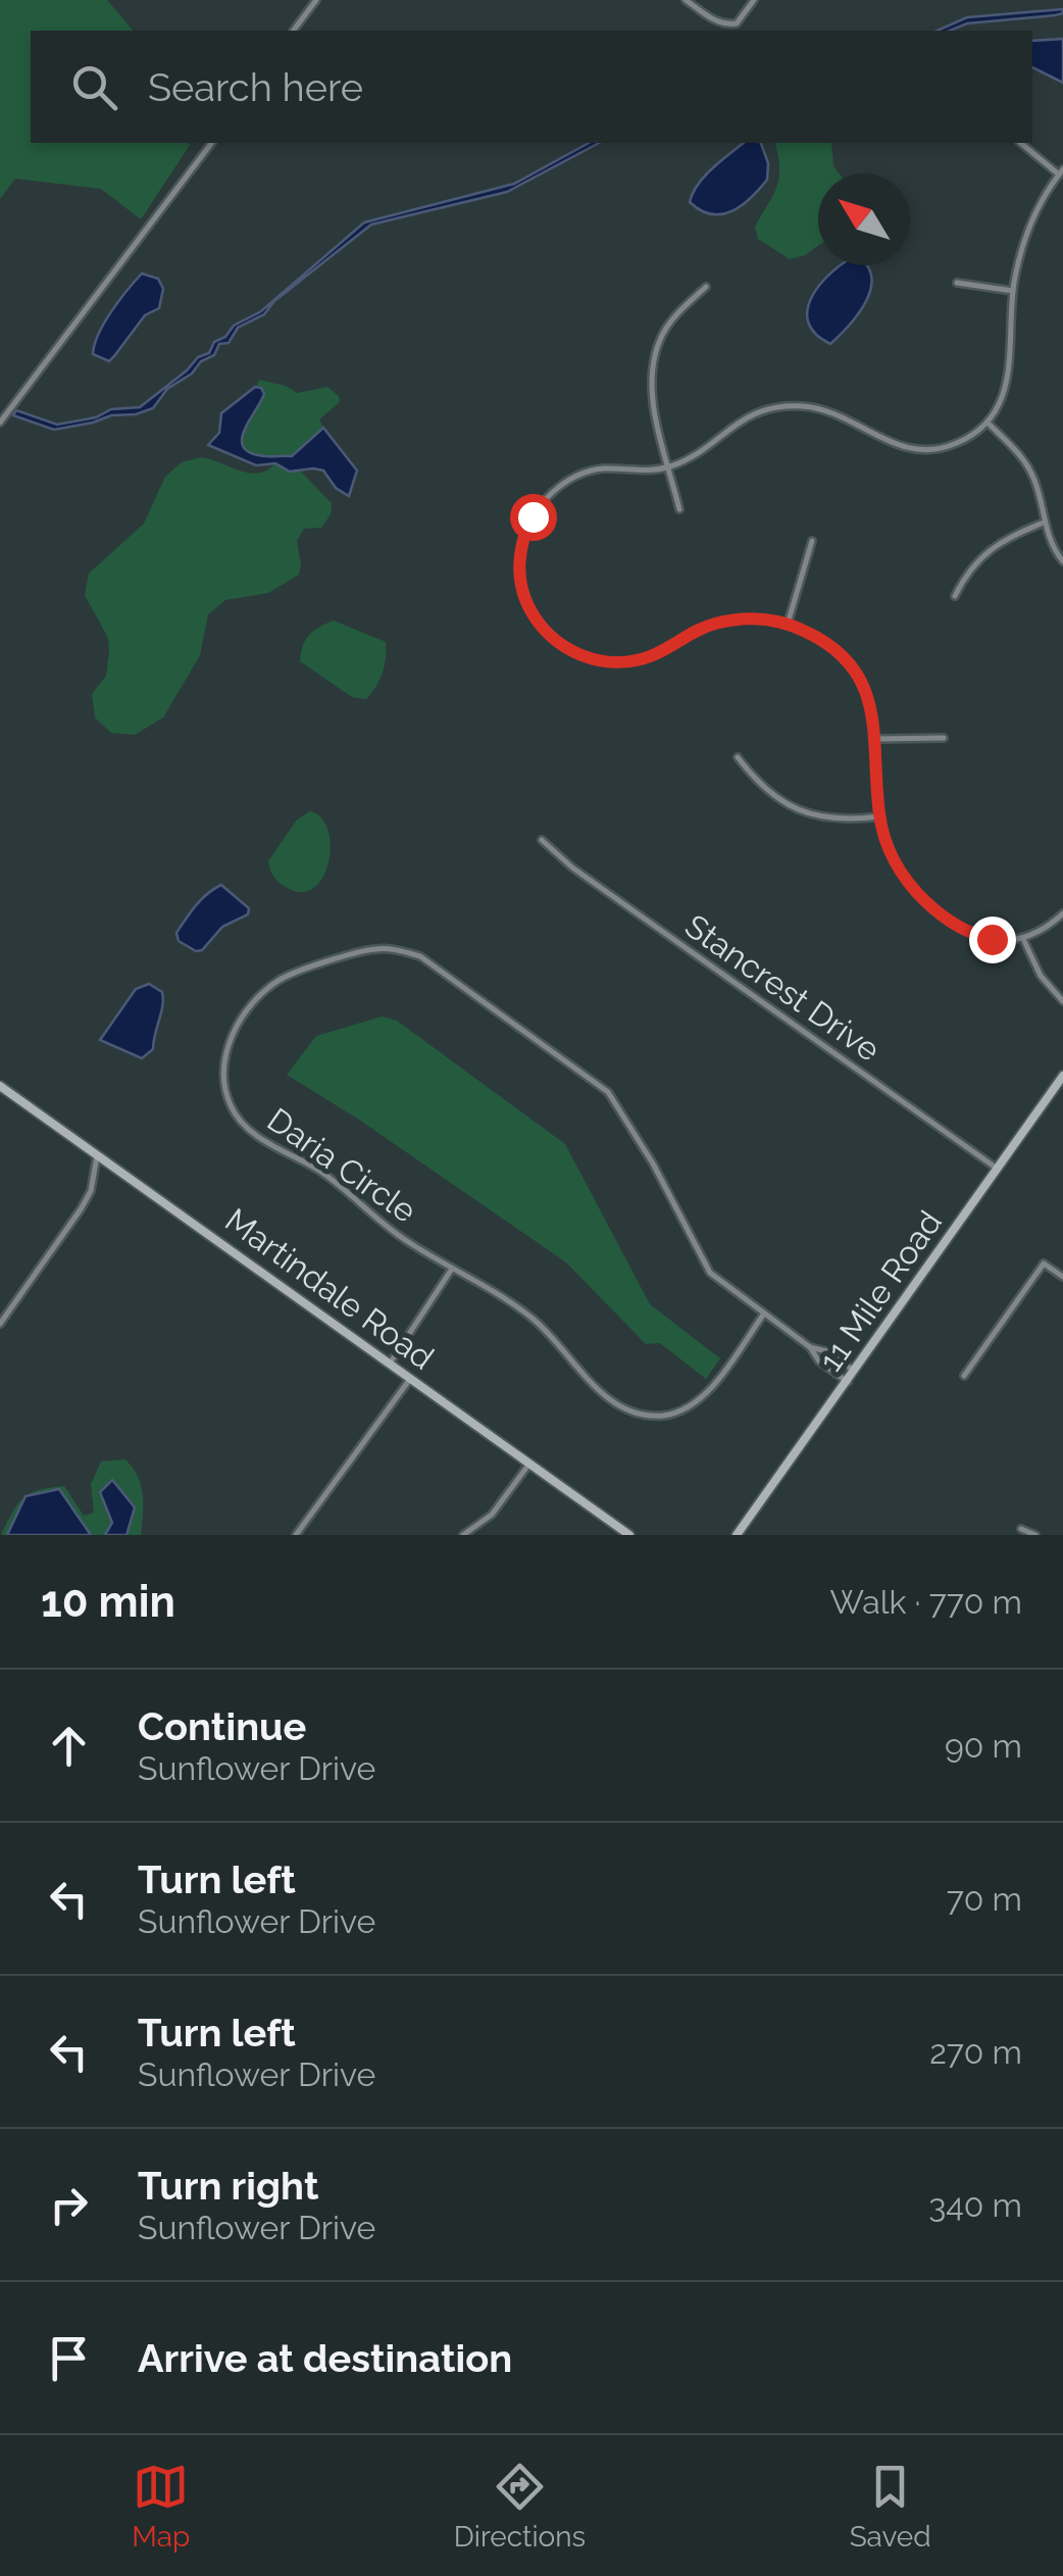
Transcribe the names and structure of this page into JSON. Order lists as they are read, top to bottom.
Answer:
{
  "streets": {
    "street": [
      "Stancrest Drive",
      "Daria Circle",
      "Martindale Road",
      "11 Mile Road"
    ]
  },
  "crossings": [
    ["Stancrest Drive", "11 Mile Road"],
    ["Daria Circle", "11 Mile Road"]
  ],
  "north": "top left",
  "page": {
    "search": "Search here",
    "heading": ["10 min", "Walk · 770 m"],
    "list": [
      ["Continue", "Sunflower Drive", "90 m"],
      ["Turn left", "Sunflower Drive", "70 m"],
      ["Turn left", "Sunflower Drive", "270 m"],
      ["Turn right", "Sunflower Drive", "340 m"],
      "Arrive at destination"
    ],
    "nav": ["Map", "Directions", "Saved"]
  }
}
